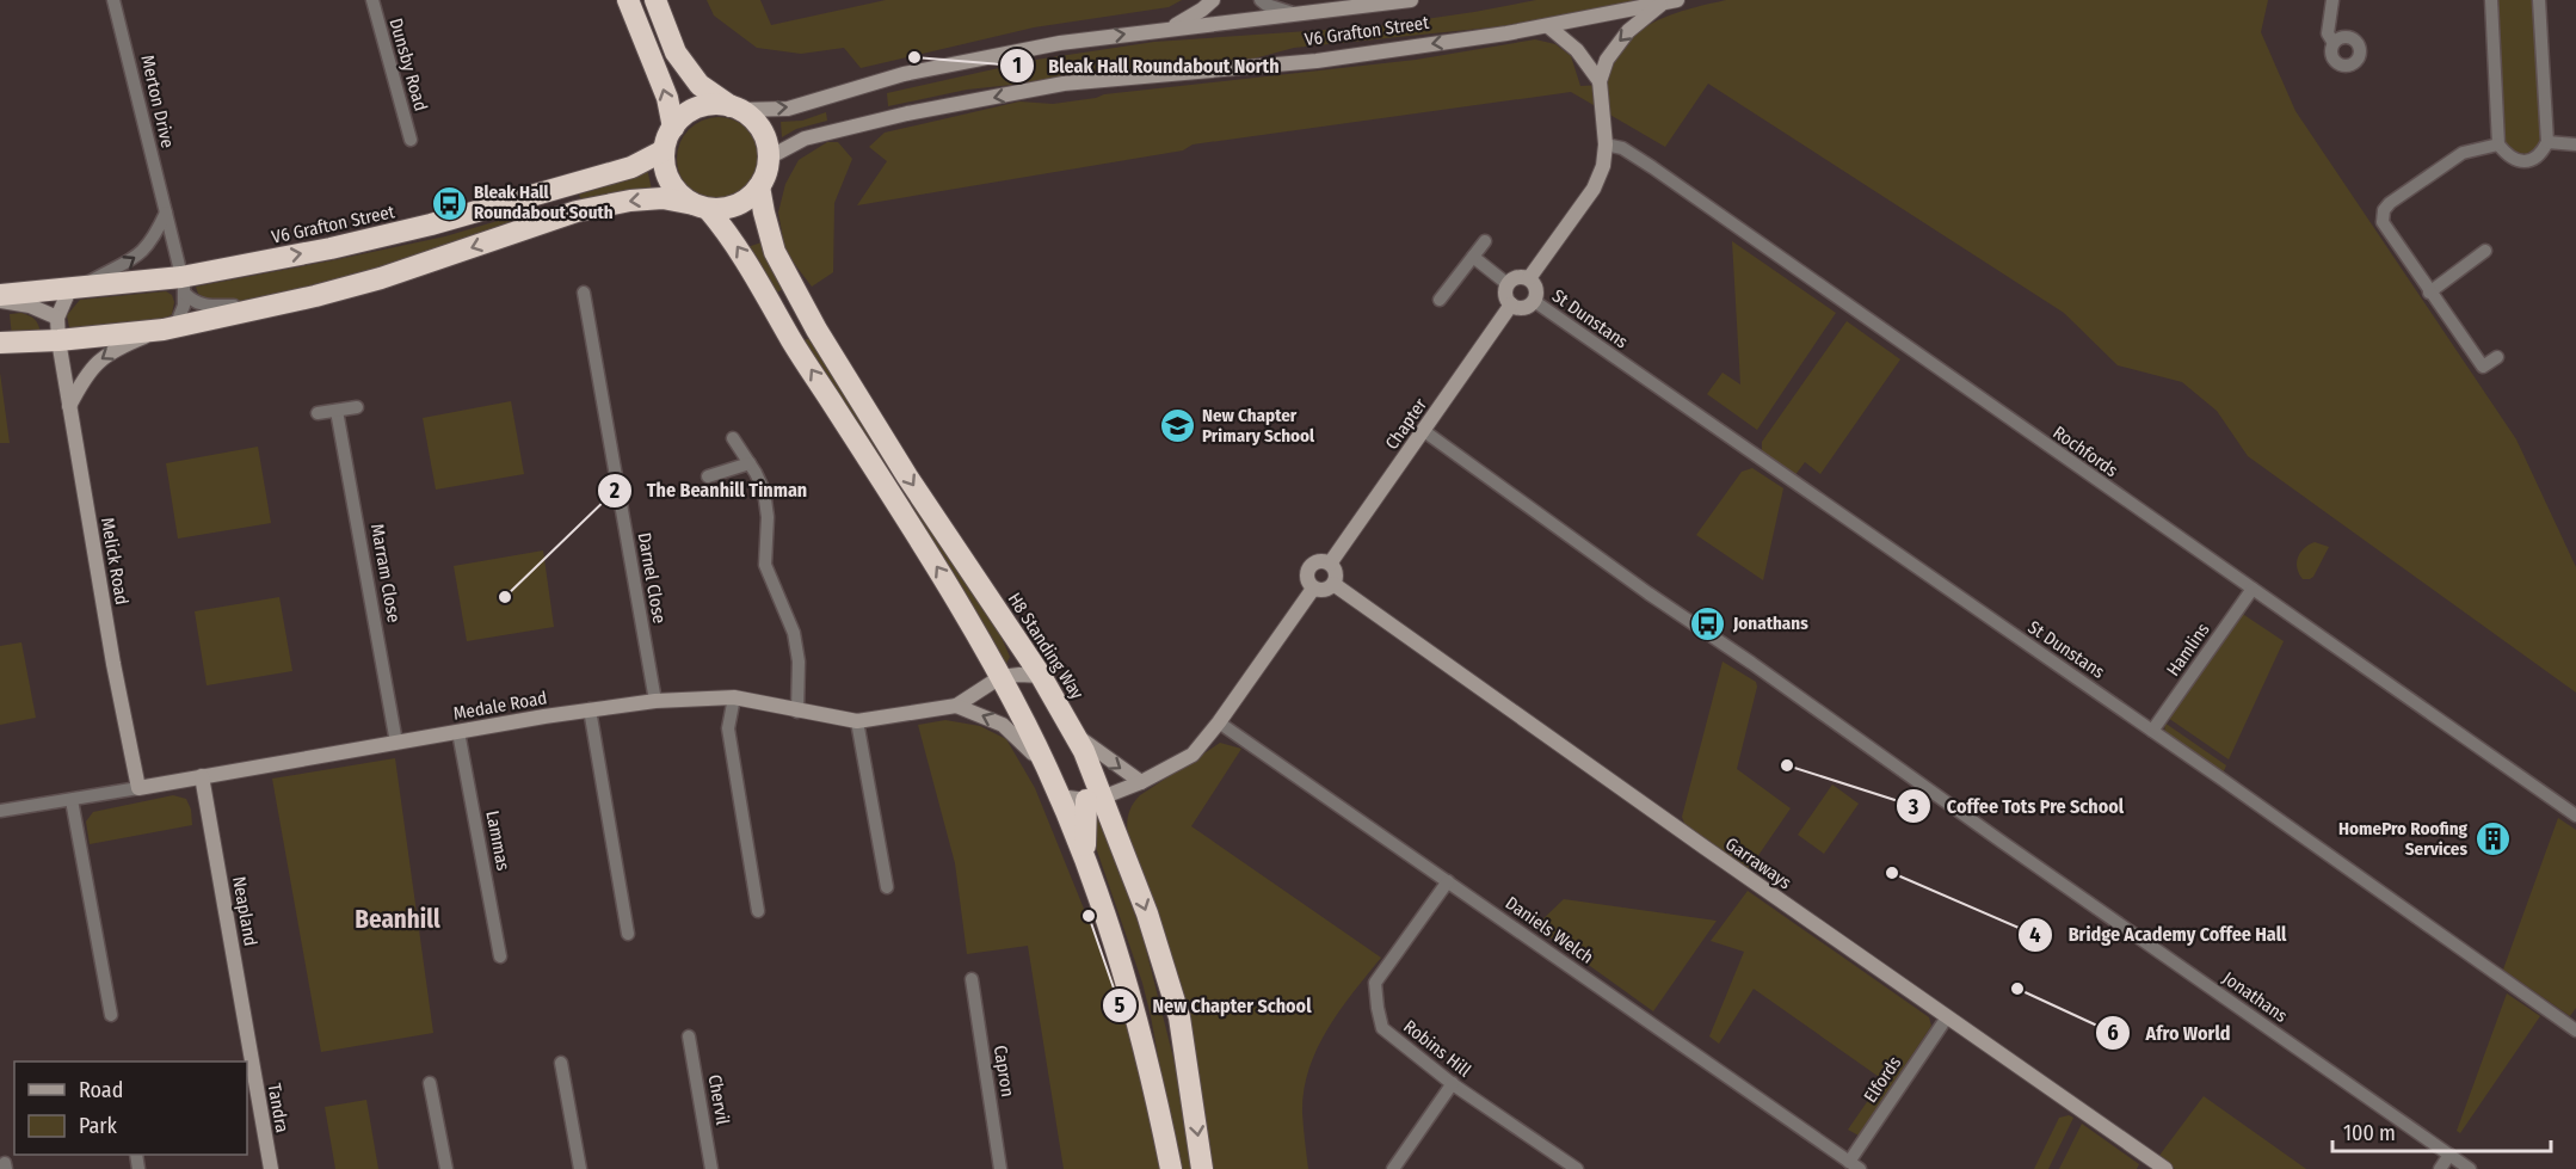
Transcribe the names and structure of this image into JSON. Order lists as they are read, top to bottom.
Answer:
{
  "streets": {
    "highway": ["V6 Grafton Street", "H8 Standing Way"],
    "street": [
      "Dunsby Road",
      "Merton Drive",
      "St Dunstans",
      "Chapter",
      "Rochfords",
      "Melick Road",
      "Marram Close",
      "Darnel Close",
      "Hamlins",
      "Medale Road",
      "Lammas",
      "Garraways",
      "Neapland",
      "Daniels Welch",
      "Jonathans",
      "Robins Hill",
      "Capron",
      "Elfords",
      "Chervil",
      "Tandra"
    ]
  },
  "crossings": [
    ["V6 Grafton Street", "Merton Drive"],
    ["V6 Grafton Street", "Melick Road"],
    ["V6 Grafton Street", "H8 Standing Way"],
    ["St Dunstans", "Chapter"],
    ["St Dunstans", "Hamlins"],
    ["Chapter", "Garraways"],
    ["Chapter", "Jonathans"],
    ["Rochfords", "Hamlins"],
    ["Melick Road", "Medale Road"],
    ["Marram Close", "Medale Road"],
    ["Darnel Close", "Medale Road"],
    ["Medale Road", "Lammas"],
    ["Medale Road", "Neapland"],
    ["Garraways", "Elfords"],
    ["Neapland", "Tandra"],
    ["Daniels Welch", "Robins Hill"],
    ["Daniels Welch", "Elfords"]
  ],
  "districts": ["Beanhill"],
  "places": {
    "other": [
      "Bleak Hall Roundabout North",
      "The Beanhill Tinman",
      "Coffee Tots Pre School",
      "Bridge Academy Coffee Hall",
      "New Chapter School",
      "Afro World"
    ],
    "bus stop": ["Bleak Hall Roundabout South", "Jonathans"],
    "school or university": ["New Chapter Primary School"],
    "building": ["HomePro Roofing Services"]
  },
  "legend": ["Road", "Park"],
  "scale_bar": "100 m"
}
